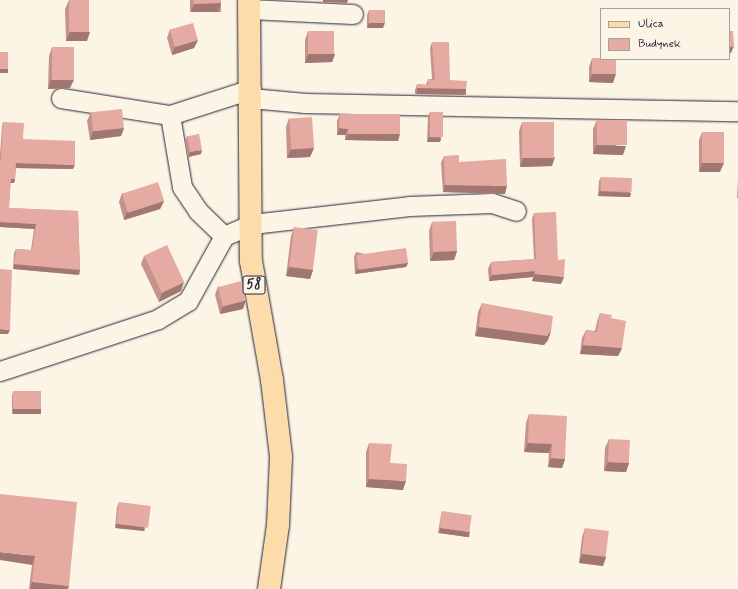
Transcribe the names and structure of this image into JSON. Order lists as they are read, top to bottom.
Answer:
{
  "streets": {
    "main road": ["58"]
  },
  "legend": ["Ulica", "Budynek"]
}
